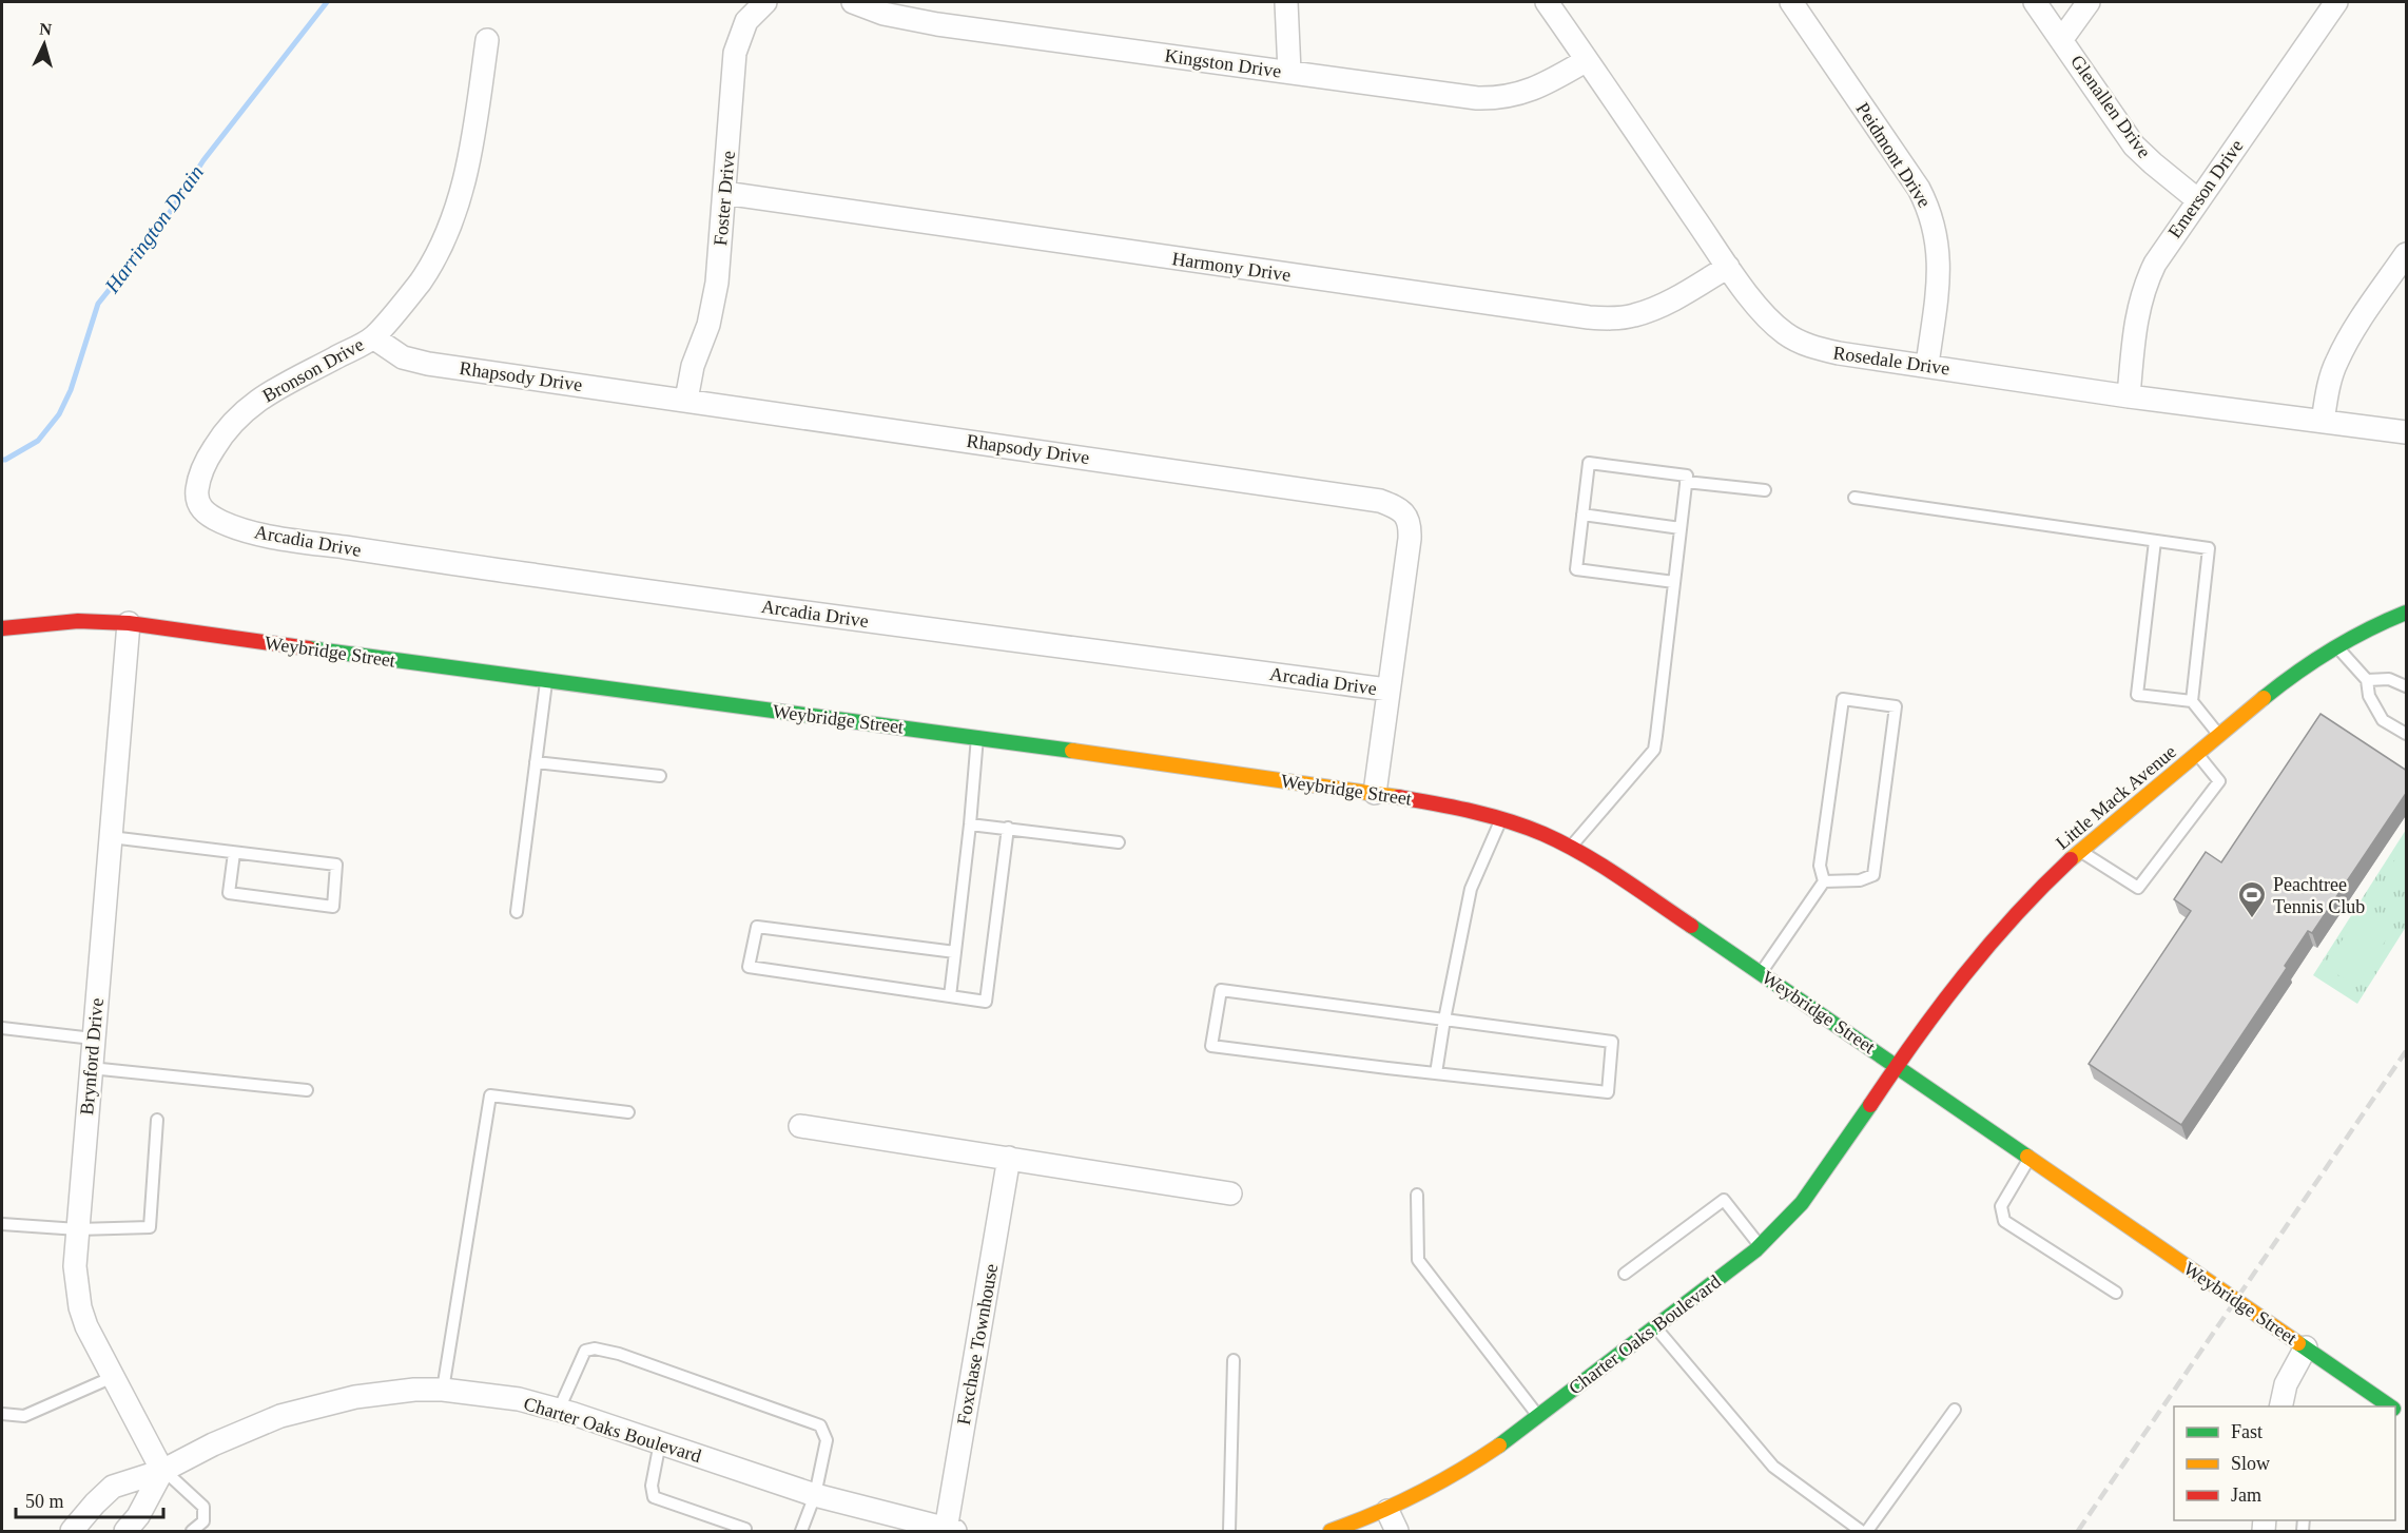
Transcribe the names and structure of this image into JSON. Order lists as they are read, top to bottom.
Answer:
{
  "streets": {
    "street": [
      "Kingston Drive",
      "Glenallen Drive",
      "Peidmont Drive",
      "Emerson Drive",
      "Foster Drive",
      "Harmony Drive",
      "Rosedale Drive",
      "Bronson Drive",
      "Rhapsody Drive",
      "Arcadia Drive",
      "Weybridge Street",
      "Little Mack Avenue",
      "Brynford Drive",
      "Charter Oaks Boulevard",
      "Foxchase Townhouse"
    ]
  },
  "crossings": [
    ["Kingston Drive", "Rosedale Drive"],
    ["Glenallen Drive", "Emerson Drive"],
    ["Peidmont Drive", "Rosedale Drive"],
    ["Emerson Drive", "Rosedale Drive"],
    ["Foster Drive", "Harmony Drive"],
    ["Foster Drive", "Rhapsody Drive"],
    ["Harmony Drive", "Rosedale Drive"],
    ["Bronson Drive", "Rhapsody Drive"],
    ["Bronson Drive", "Arcadia Drive"],
    ["Rhapsody Drive", "Arcadia Drive"],
    ["Rhapsody Drive", "Weybridge Street"],
    ["Weybridge Street", "Little Mack Avenue"],
    ["Weybridge Street", "Brynford Drive"],
    ["Weybridge Street", "Charter Oaks Boulevard"],
    ["Little Mack Avenue", "Charter Oaks Boulevard"],
    ["Brynford Drive", "Charter Oaks Boulevard"],
    ["Charter Oaks Boulevard", "Foxchase Townhouse"]
  ],
  "water": ["Harrington Drain"],
  "places": {
    "sports": ["Peachtree Tennis Club"]
  },
  "legend": ["Fast", "Slow", "Jam"],
  "scale_bar": "50 m",
  "north": "top"
}
